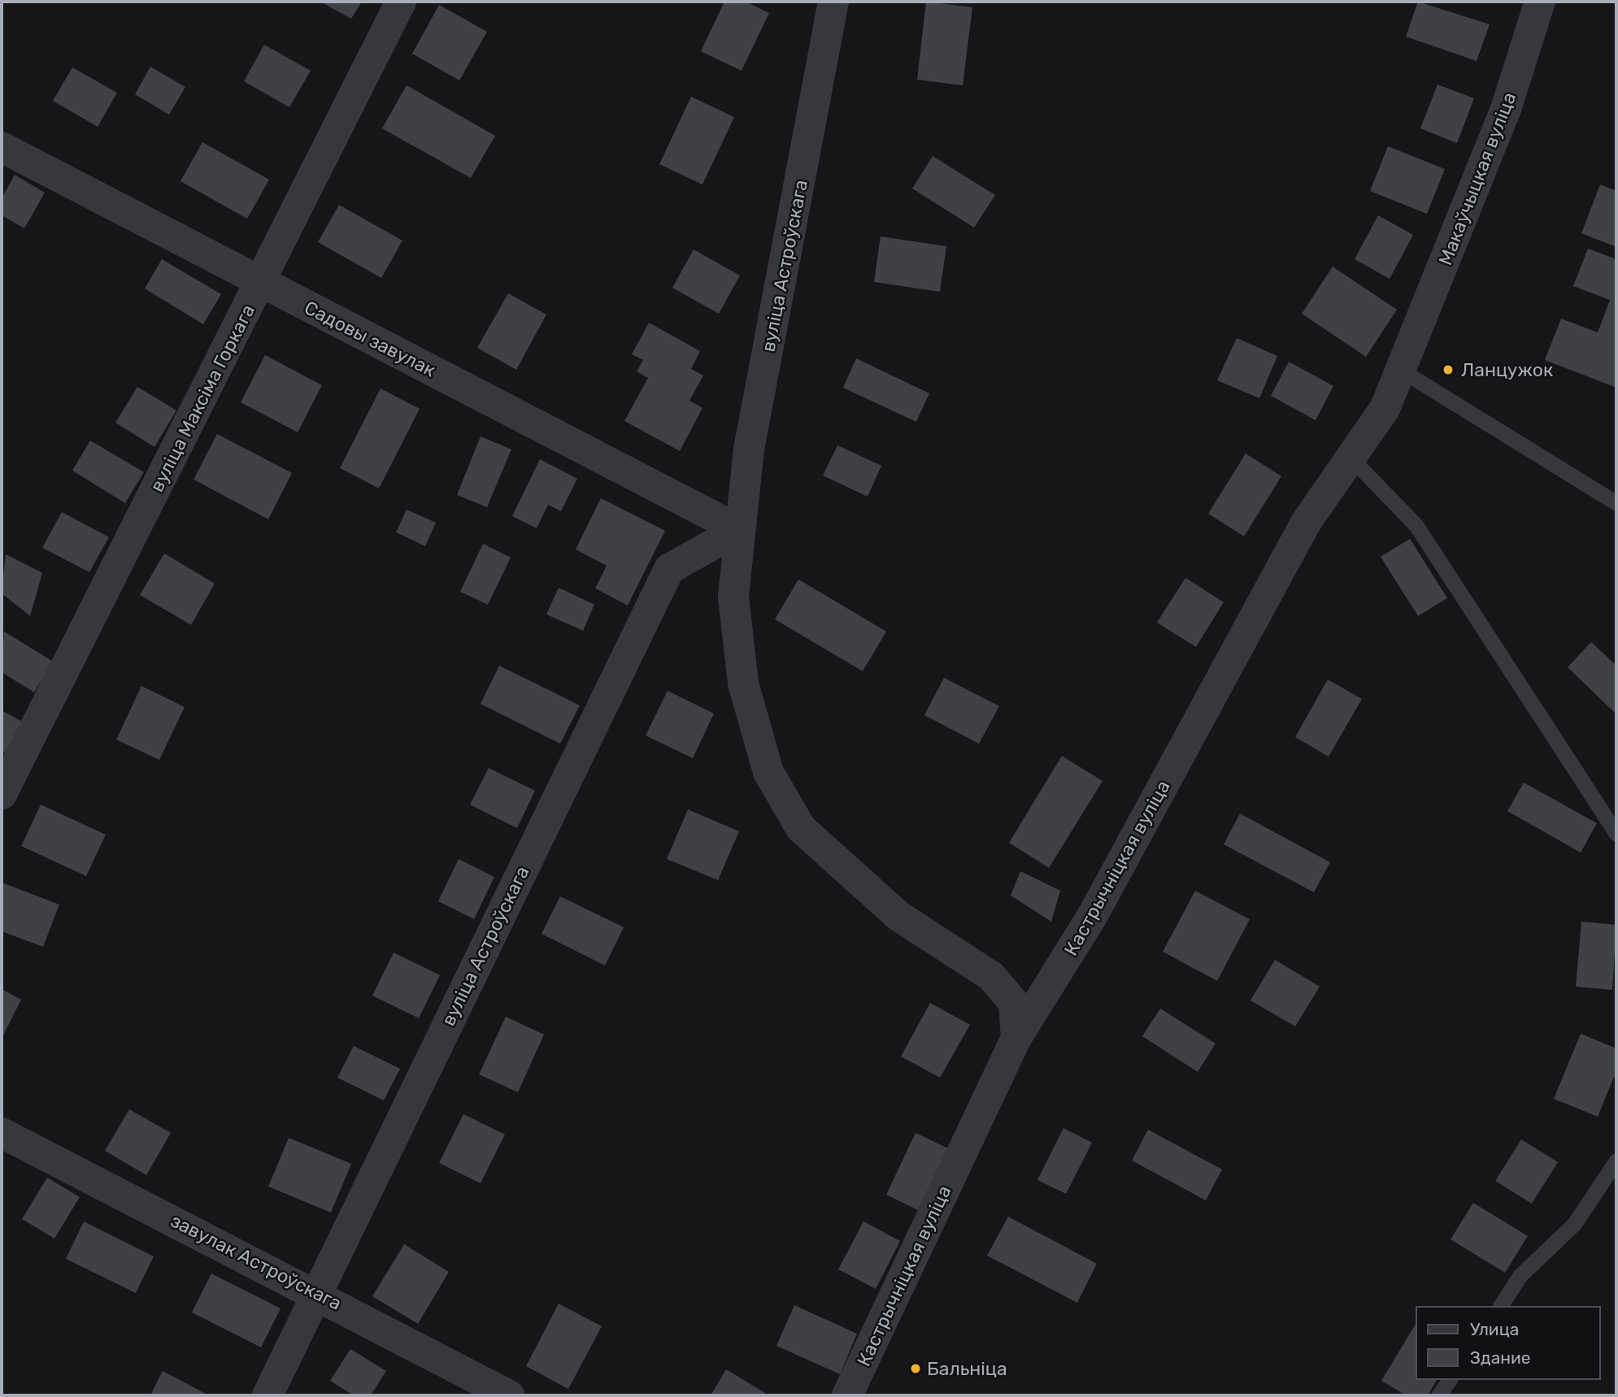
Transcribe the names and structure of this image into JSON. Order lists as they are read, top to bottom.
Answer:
{
  "streets": {
    "street": [
      "Макаўчыцкая вуліца",
      "вуліца Астроўскага",
      "Садовы завулак",
      "вуліца Максіма Горкага",
      "Кастрычніцкая вуліца",
      "завулак Астроўскага"
    ]
  },
  "crossings": [
    ["Макаўчыцкая вуліца", "Кастрычніцкая вуліца"],
    ["вуліца Астроўскага", "Садовы завулак"],
    ["вуліца Астроўскага", "Кастрычніцкая вуліца"],
    ["вуліца Астроўскага", "завулак Астроўскага"],
    ["Садовы завулак", "вуліца Максіма Горкага"]
  ],
  "places": ["Ланцужок", "Бальніца"],
  "legend": ["Улица", "Здание"]
}
